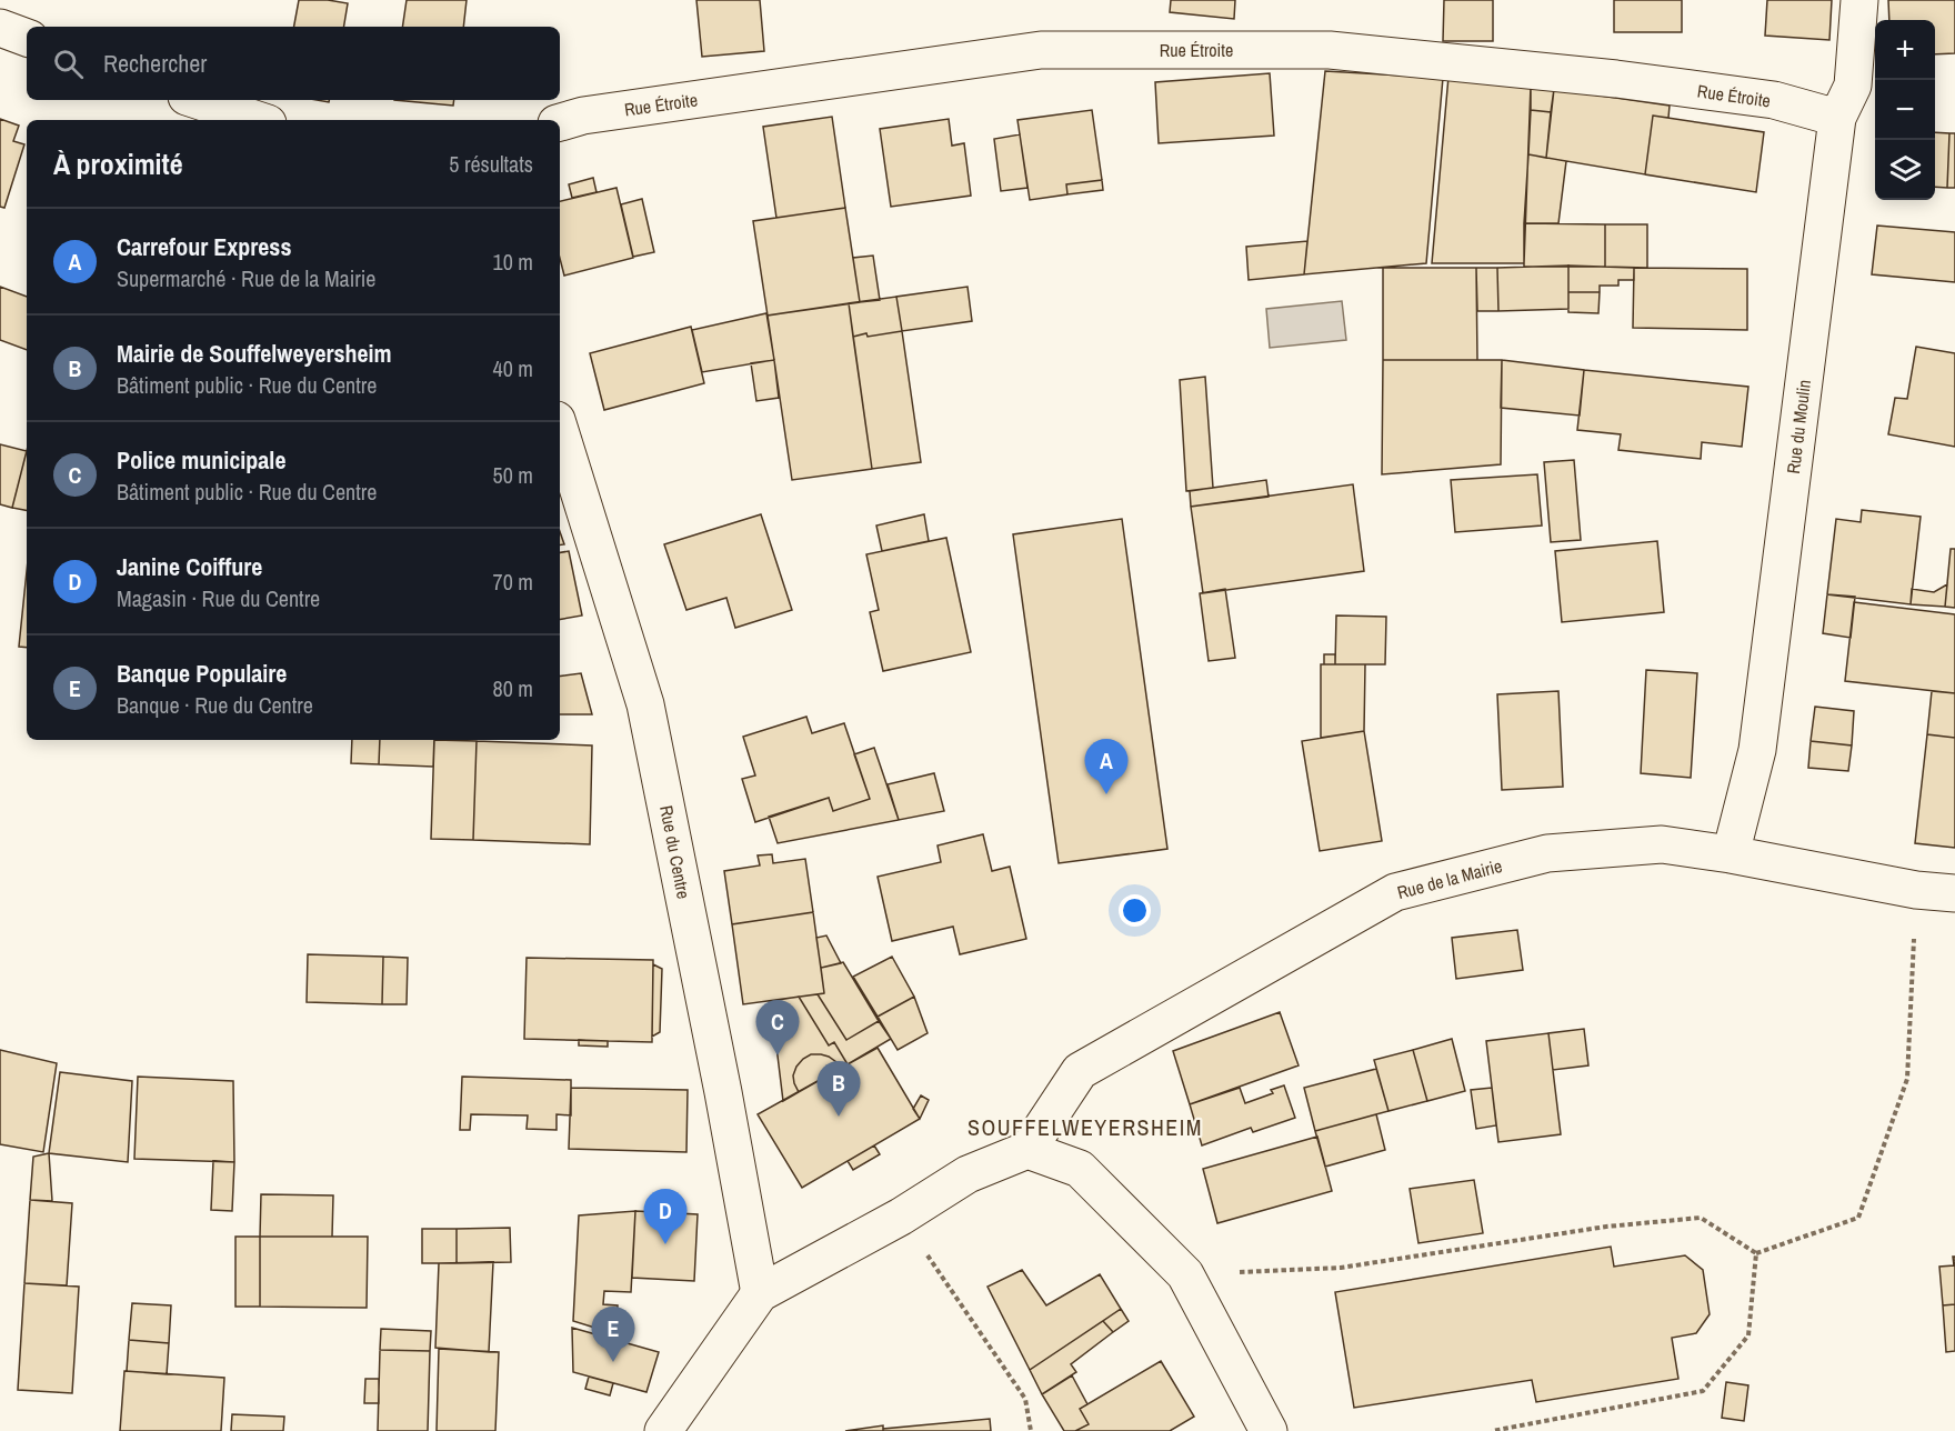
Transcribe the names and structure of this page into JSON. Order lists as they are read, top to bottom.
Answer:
{
  "streets": {
    "street": [
      "Rue Étroite",
      "Rue du Moulin",
      "Rue du Centre",
      "Rue de la Mairie"
    ]
  },
  "crossings": [
    ["Rue Étroite", "Rue du Moulin"],
    ["Rue du Moulin", "Rue de la Mairie"]
  ],
  "districts": ["SOUFFELWEYERSHEIM"],
  "page": {
    "map_buttons": ["+", "−"],
    "search": "Rechercher",
    "heading": ["À proximité", "5 résultats"],
    "list": [
      {
        "mark": "A",
        "name": "Carrefour Express",
        "note": "Supermarché · Rue de la Mairie",
        "value": "10 m"
      },
      {
        "mark": "B",
        "name": "Mairie de Souffelweyersheim",
        "note": "Bâtiment public · Rue du Centre",
        "value": "40 m"
      },
      {
        "mark": "C",
        "name": "Police municipale",
        "note": "Bâtiment public · Rue du Centre",
        "value": "50 m"
      },
      {
        "mark": "D",
        "name": "Janine Coiffure",
        "note": "Magasin · Rue du Centre",
        "value": "70 m"
      },
      {
        "mark": "E",
        "name": "Banque Populaire",
        "note": "Banque · Rue du Centre",
        "value": "80 m"
      }
    ],
    "pins": [
      "A",
      "C",
      "B",
      "D",
      "E"
    ]
  }
}
